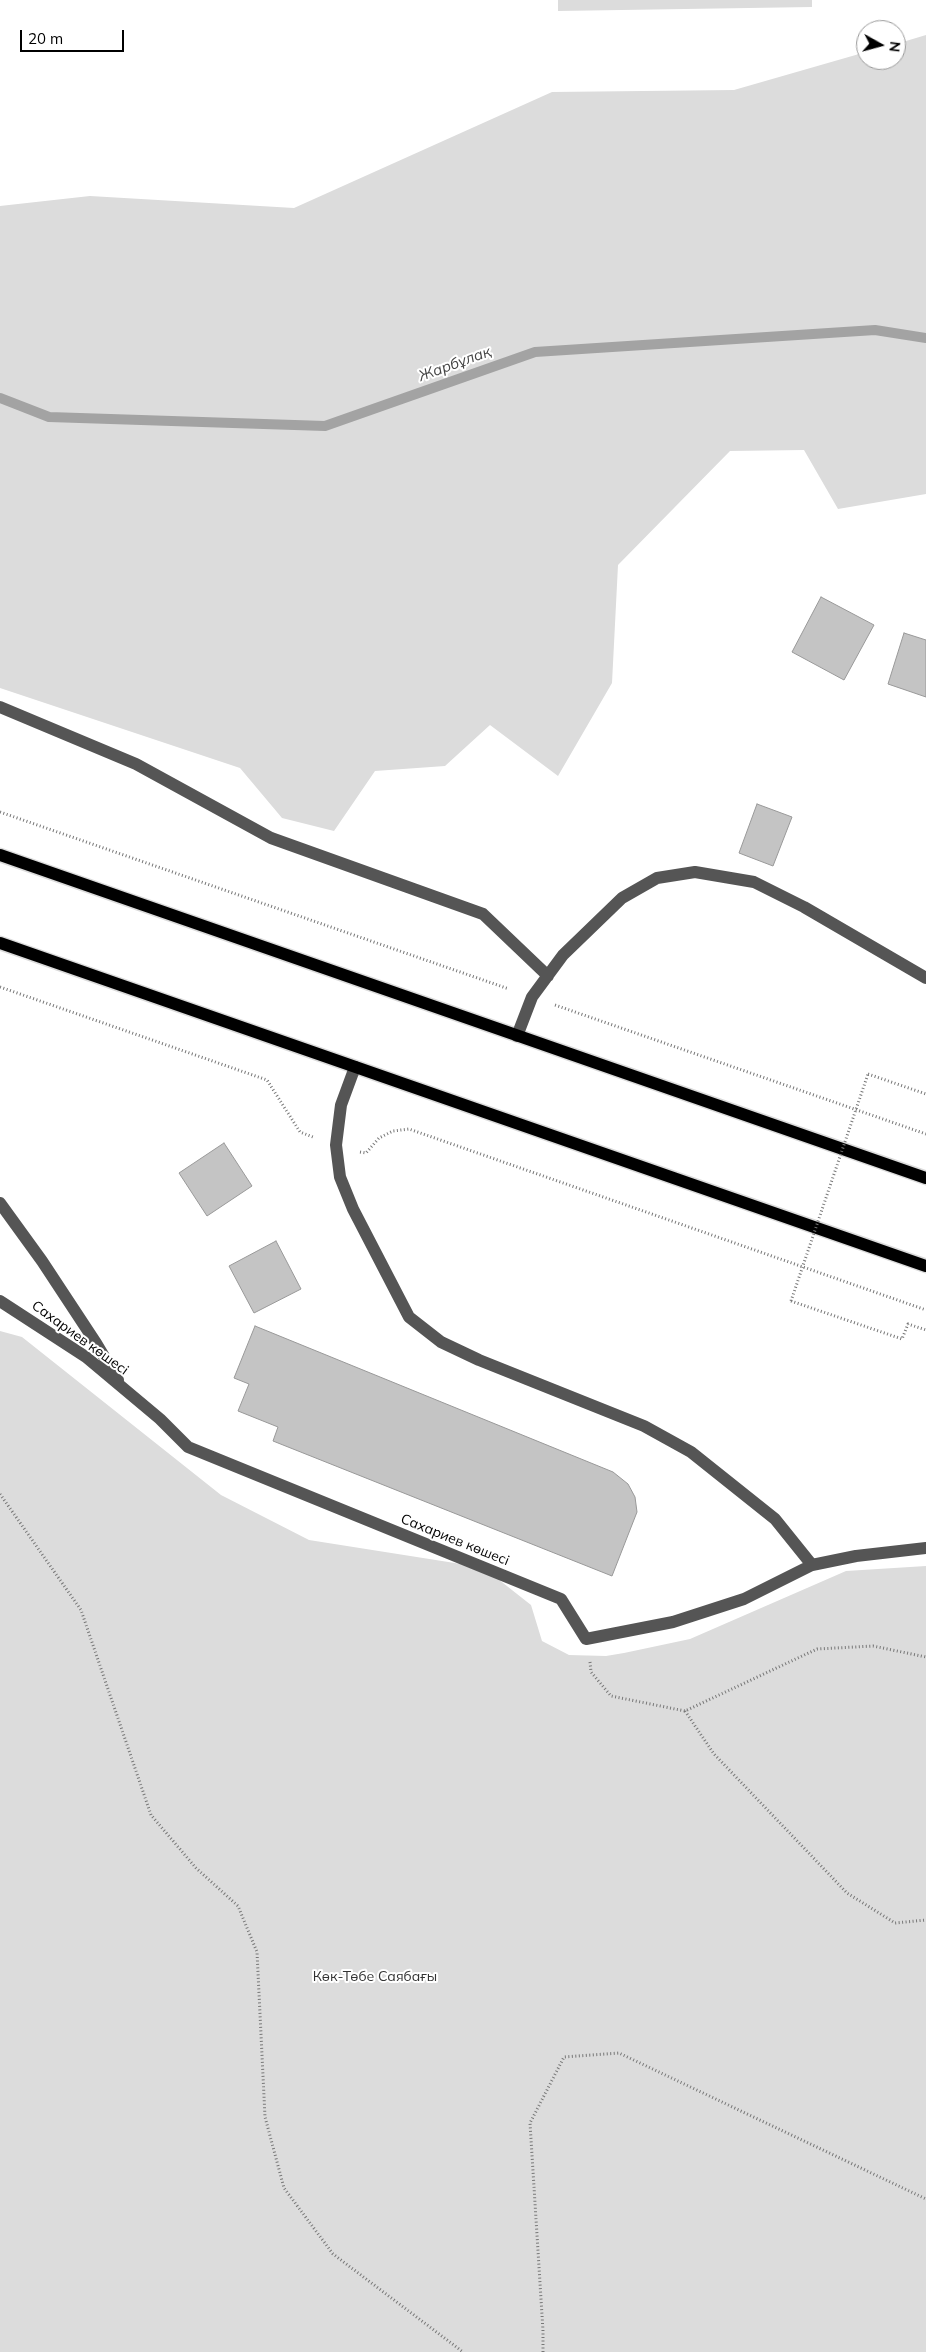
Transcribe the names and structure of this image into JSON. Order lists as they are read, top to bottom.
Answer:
{
  "streets": {
    "street": ["Сахариев көшесі"]
  },
  "water": ["Жарбұлақ"],
  "parks": ["Көк-Төбе Саябағы"],
  "scale_bar": "20 m",
  "north": "right"
}
